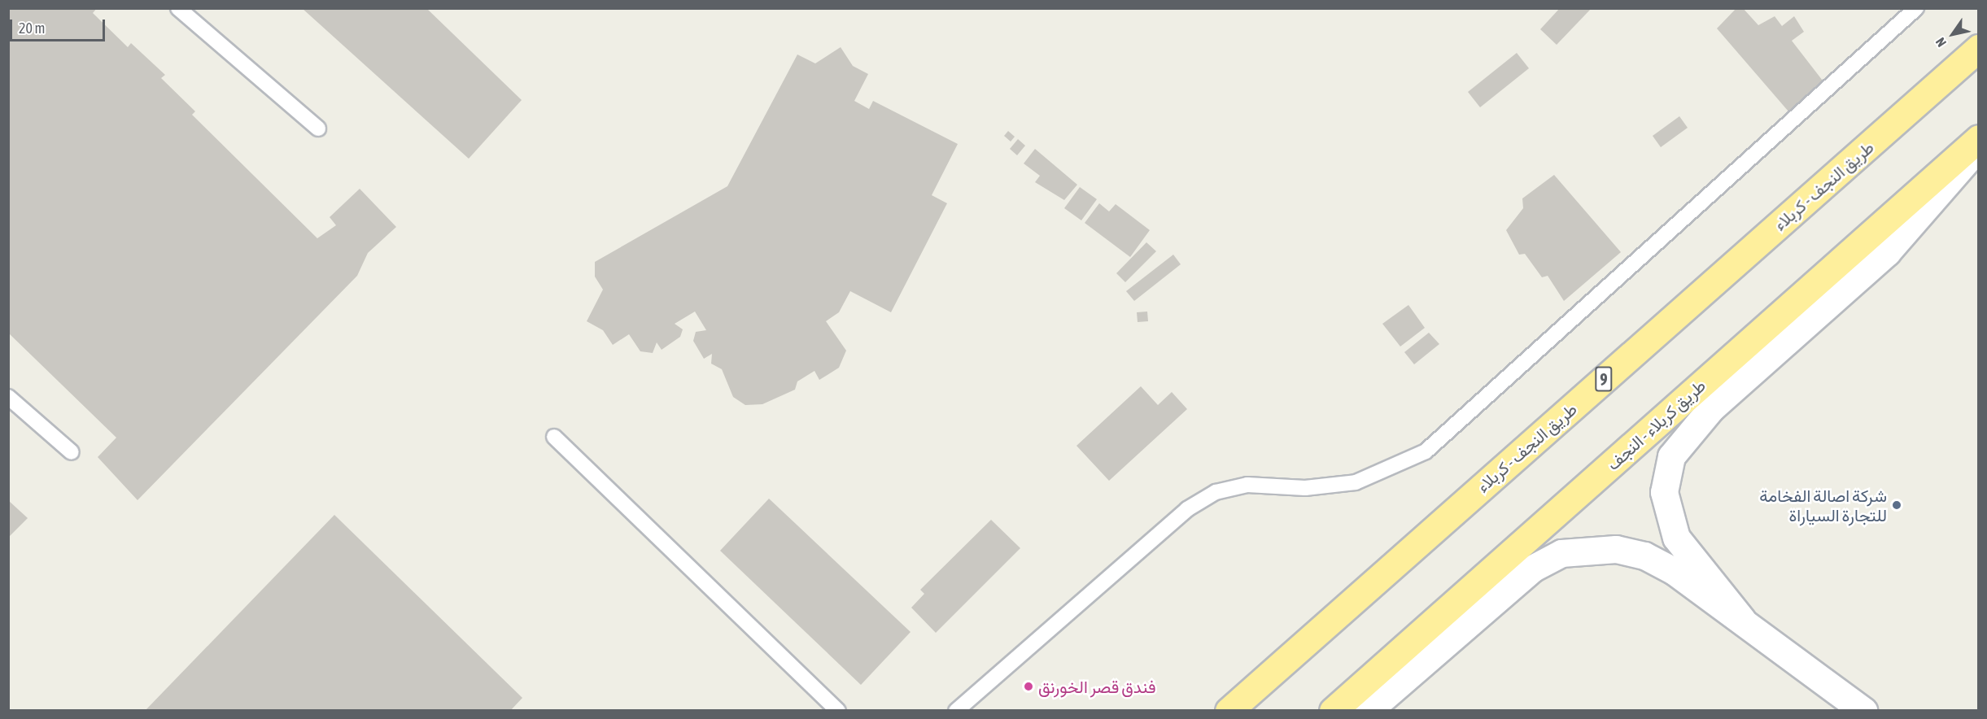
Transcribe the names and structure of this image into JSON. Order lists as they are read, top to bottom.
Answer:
{
  "streets": {
    "highway": ["طريق النجف - کربلاء", "9", "طريق کربلاء - النجف"]
  },
  "places": ["شركة اصالة الفخامة للتجارة السياراة", "فندق قصر الخورنق"],
  "scale_bar": "20 m",
  "north": "bottom left"
}
